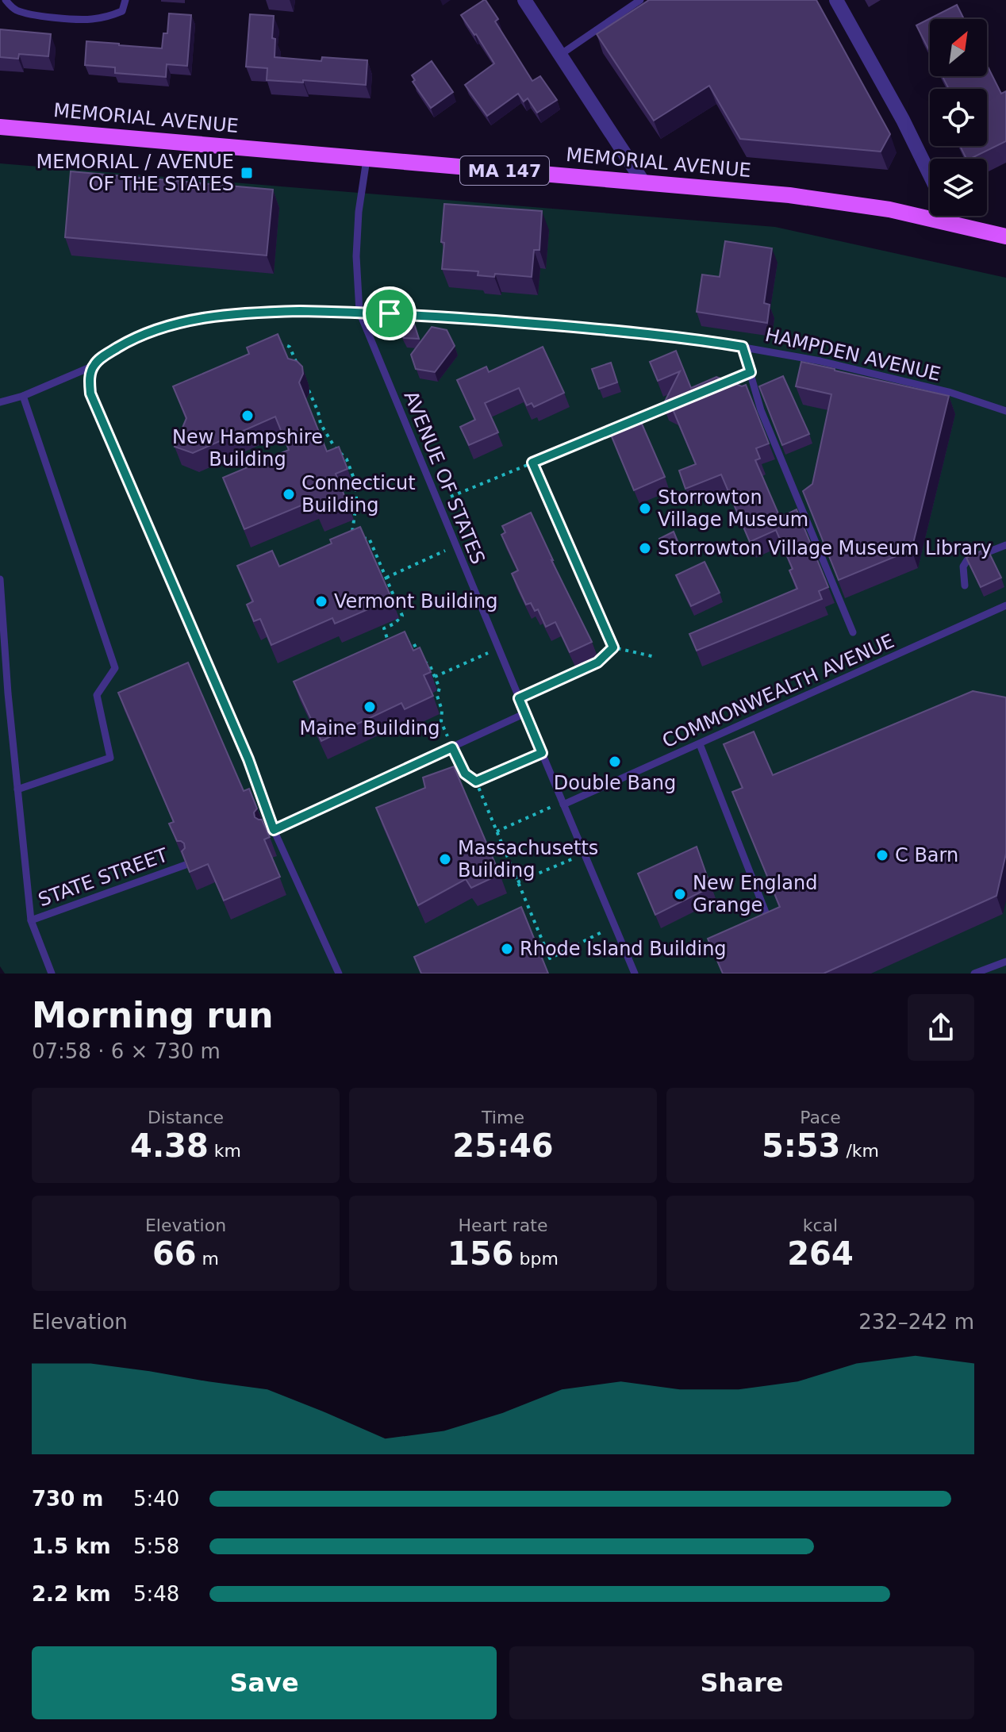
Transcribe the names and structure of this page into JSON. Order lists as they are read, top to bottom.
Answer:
{
  "streets": {
    "main road": ["MEMORIAL AVENUE", "MA 147"],
    "lane": [
      "HAMPDEN AVENUE",
      "AVENUE OF STATES",
      "COMMONWEALTH AVENUE",
      "STATE STREET"
    ]
  },
  "crossings": [
    ["MEMORIAL AVENUE", "AVENUE OF STATES"],
    ["HAMPDEN AVENUE", "AVENUE OF STATES"],
    ["AVENUE OF STATES", "COMMONWEALTH AVENUE"]
  ],
  "places": {
    "transit": ["MEMORIAL / AVENUE OF THE STATES"],
    "other": [
      "New Hampshire Building",
      "Connecticut Building",
      "Storrowton Village Museum",
      "Storrowton Village Museum Library",
      "Vermont Building",
      "Maine Building",
      "Double Bang",
      "C Barn",
      "Massachusetts Building",
      "New England Grange",
      "Rhode Island Building"
    ]
  },
  "north": "top right",
  "page": {
    "heading": ["Morning run", "07:58 · 6 × 730 m"],
    "stats": [
      ["Distance", "4.38 km"],
      ["Time", "25:46"],
      ["Pace", "5:53 /km"],
      ["Elevation", "66 m"],
      ["Heart rate", "156 bpm"],
      ["kcal", "264"]
    ],
    "chart": ["Elevation", "232–242 m"],
    "list": [
      {
        "name": "730 m",
        "note": "5:40"
      },
      {
        "name": "1.5 km",
        "note": "5:58"
      },
      {
        "name": "2.2 km",
        "note": "5:48"
      }
    ],
    "buttons": ["Save", "Share"]
  }
}
